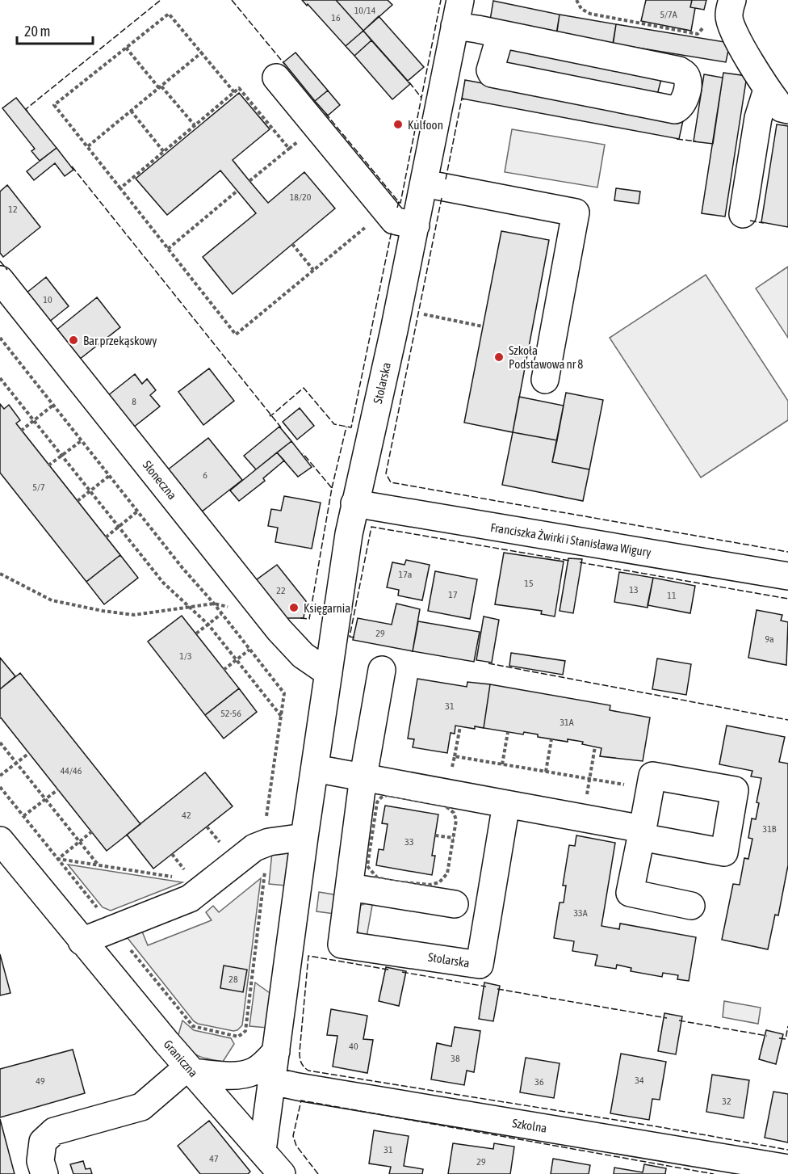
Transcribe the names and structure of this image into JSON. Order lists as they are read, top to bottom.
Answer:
{
  "streets": {
    "street": [
      "Stolarska",
      "Słoneczna",
      "Franciszka Żwirki i Stanisława Wigury",
      "Graniczna",
      "Szkolna"
    ]
  },
  "crossings": [
    ["Stolarska", "Słoneczna"],
    ["Stolarska", "Franciszka Żwirki i Stanisława Wigury"],
    ["Stolarska", "Graniczna"],
    ["Stolarska", "Szkolna"]
  ],
  "places": [
    "Kulfoon",
    "Bar przekąskowy",
    "Szkoła Podstawowa nr 8",
    "Księgarnia"
  ],
  "house_numbers": [
    "10/14",
    "5/7A",
    "16",
    "18/20",
    "12",
    "10",
    "8",
    "6",
    "5/7",
    "17a",
    "15",
    "13",
    "22",
    "17",
    "11",
    "29",
    "9a",
    "1/3",
    "31",
    "52-56",
    "31A",
    "44/46",
    "42",
    "31B",
    "33",
    "33A",
    "28",
    "40",
    "38",
    "34",
    "49",
    "36",
    "32",
    "31",
    "47",
    "29"
  ],
  "scale_bar": "20 m"
}
